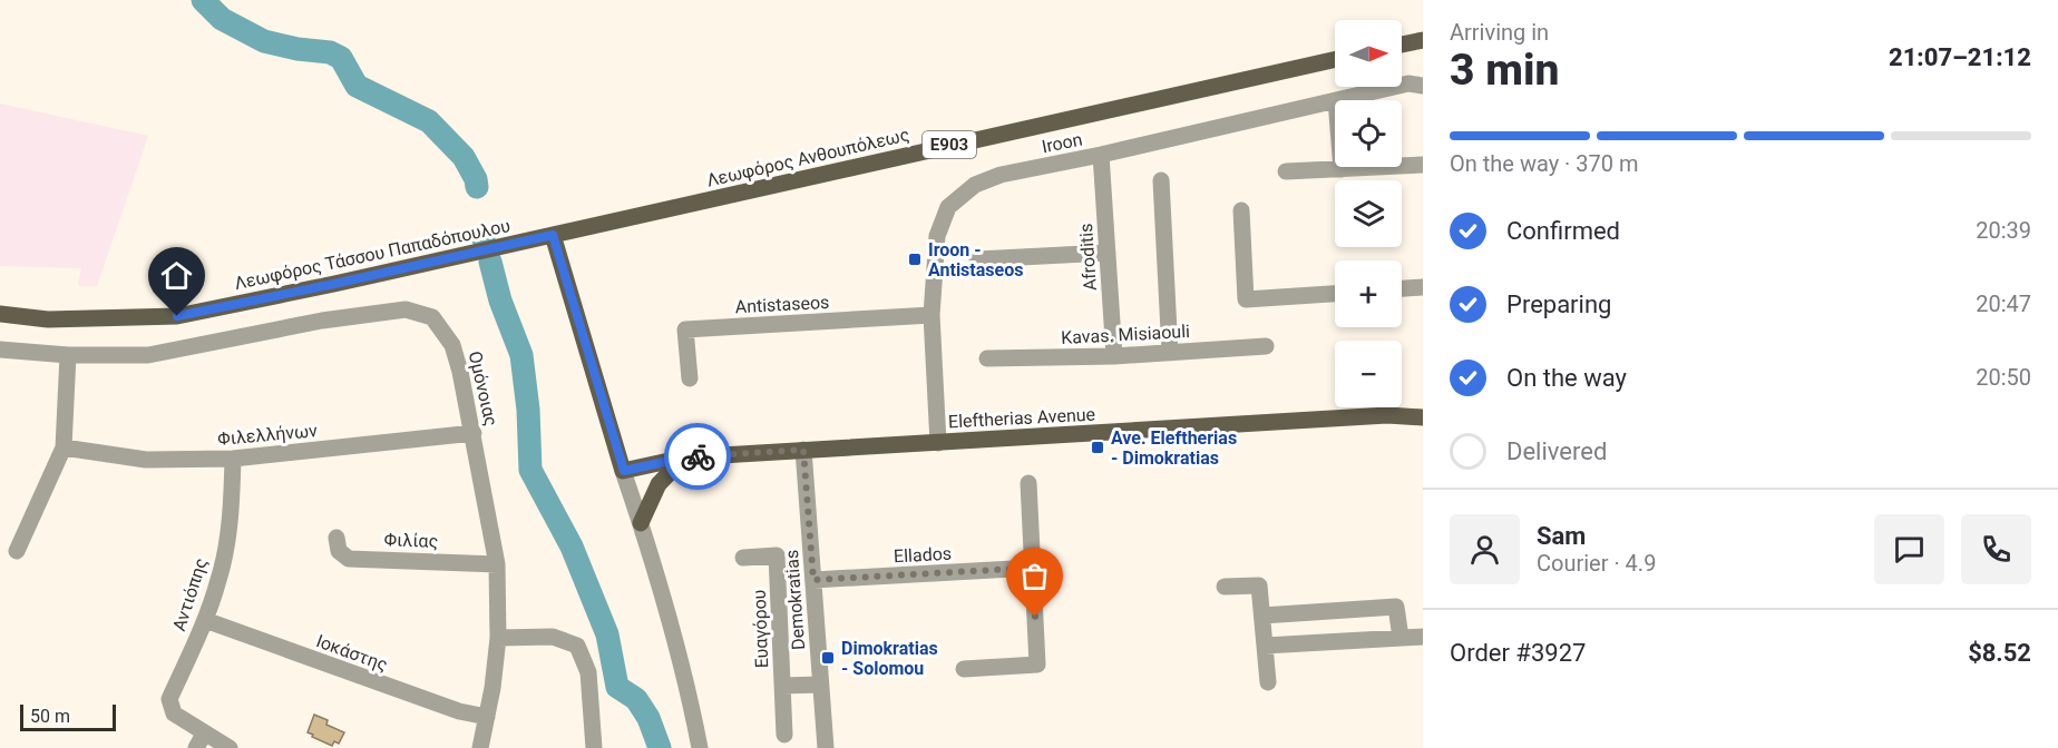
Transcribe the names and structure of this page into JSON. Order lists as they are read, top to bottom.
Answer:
{
  "streets": {
    "main road": [
      "E903",
      "Λεωφόρος Ανθουπόλεως",
      "Λεωφόρος Τάσσου Παπαδόπουλου",
      "Eleftherias Avenue"
    ],
    "street": [
      "Iroon",
      "Afroditis",
      "Antistaseos",
      "Kavas. Misiaouli",
      "Ομόνοιας",
      "Φιλελλήνων",
      "Φιλίας",
      "Ellados",
      "Αντιόπης",
      "Demokratias",
      "Ευαγόρου",
      "Ιοκάστης"
    ]
  },
  "crossings": [
    ["Iroon", "Afroditis"],
    ["Iroon", "Antistaseos"],
    ["Iroon", "Eleftherias Avenue"],
    ["Λεωφόρος Ανθουπόλεως", "Λεωφόρος Τάσσου Παπαδόπουλου"],
    ["Afroditis", "Kavas. Misiaouli"],
    ["Ομόνοιας", "Φιλελλήνων"],
    ["Ομόνοιας", "Φιλίας"],
    ["Ομόνοιας", "Ιοκάστης"],
    ["Eleftherias Avenue", "Demokratias"],
    ["Φιλελλήνων", "Αντιόπης"],
    ["Ellados", "Demokratias"],
    ["Αντιόπης", "Ιοκάστης"]
  ],
  "places": {
    "transit": ["Iroon - Antistaseos", "Ave. Eleftherias - Dimokratias", "Dimokratias - Solomou"]
  },
  "scale_bar": "50 m",
  "north": "right",
  "page": {
    "heading": ["3 min", "Arriving in", "21:07–21:12"],
    "panel": [
      "Sam",
      "Courier · 4.9",
      "Order #3927",
      "$8.52"
    ],
    "map_buttons": ["+", "−"],
    "bar": "On the way · 370 m",
    "list": [
      ["Confirmed", "20:39"],
      ["Preparing", "20:47"],
      ["On the way", "20:50"],
      "Delivered"
    ],
    "scale": "50 m"
  }
}
